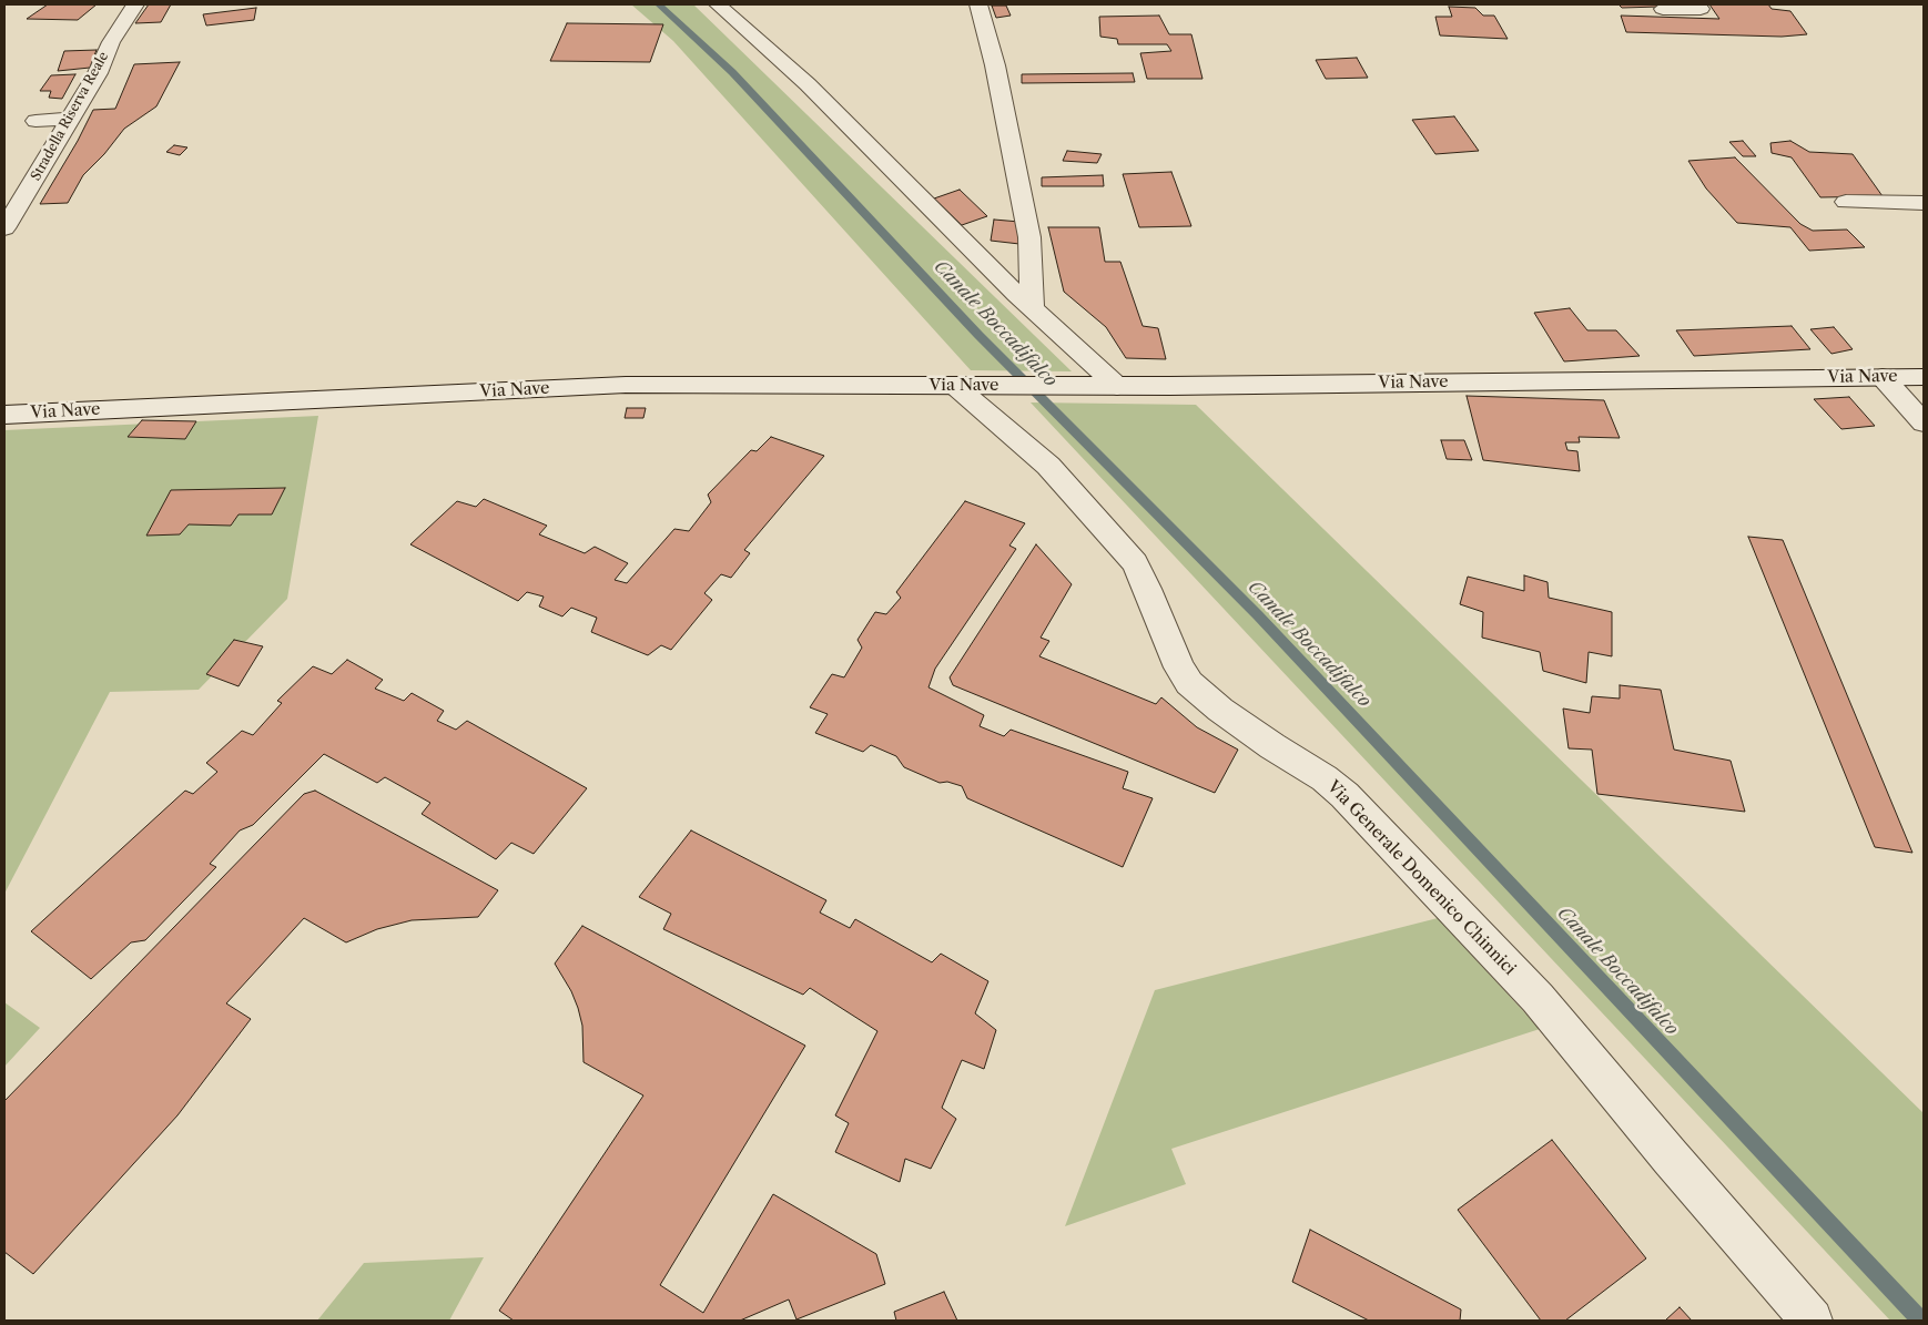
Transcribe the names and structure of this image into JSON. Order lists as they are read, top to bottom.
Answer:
{
  "streets": {
    "street": ["Stradella Riserva Reale", "Via Nave", "Via Generale Domenico Chinnici"]
  },
  "crossings": [
    ["Via Nave", "Via Generale Domenico Chinnici"]
  ],
  "water": ["Canale Boccadifalco"]
}
